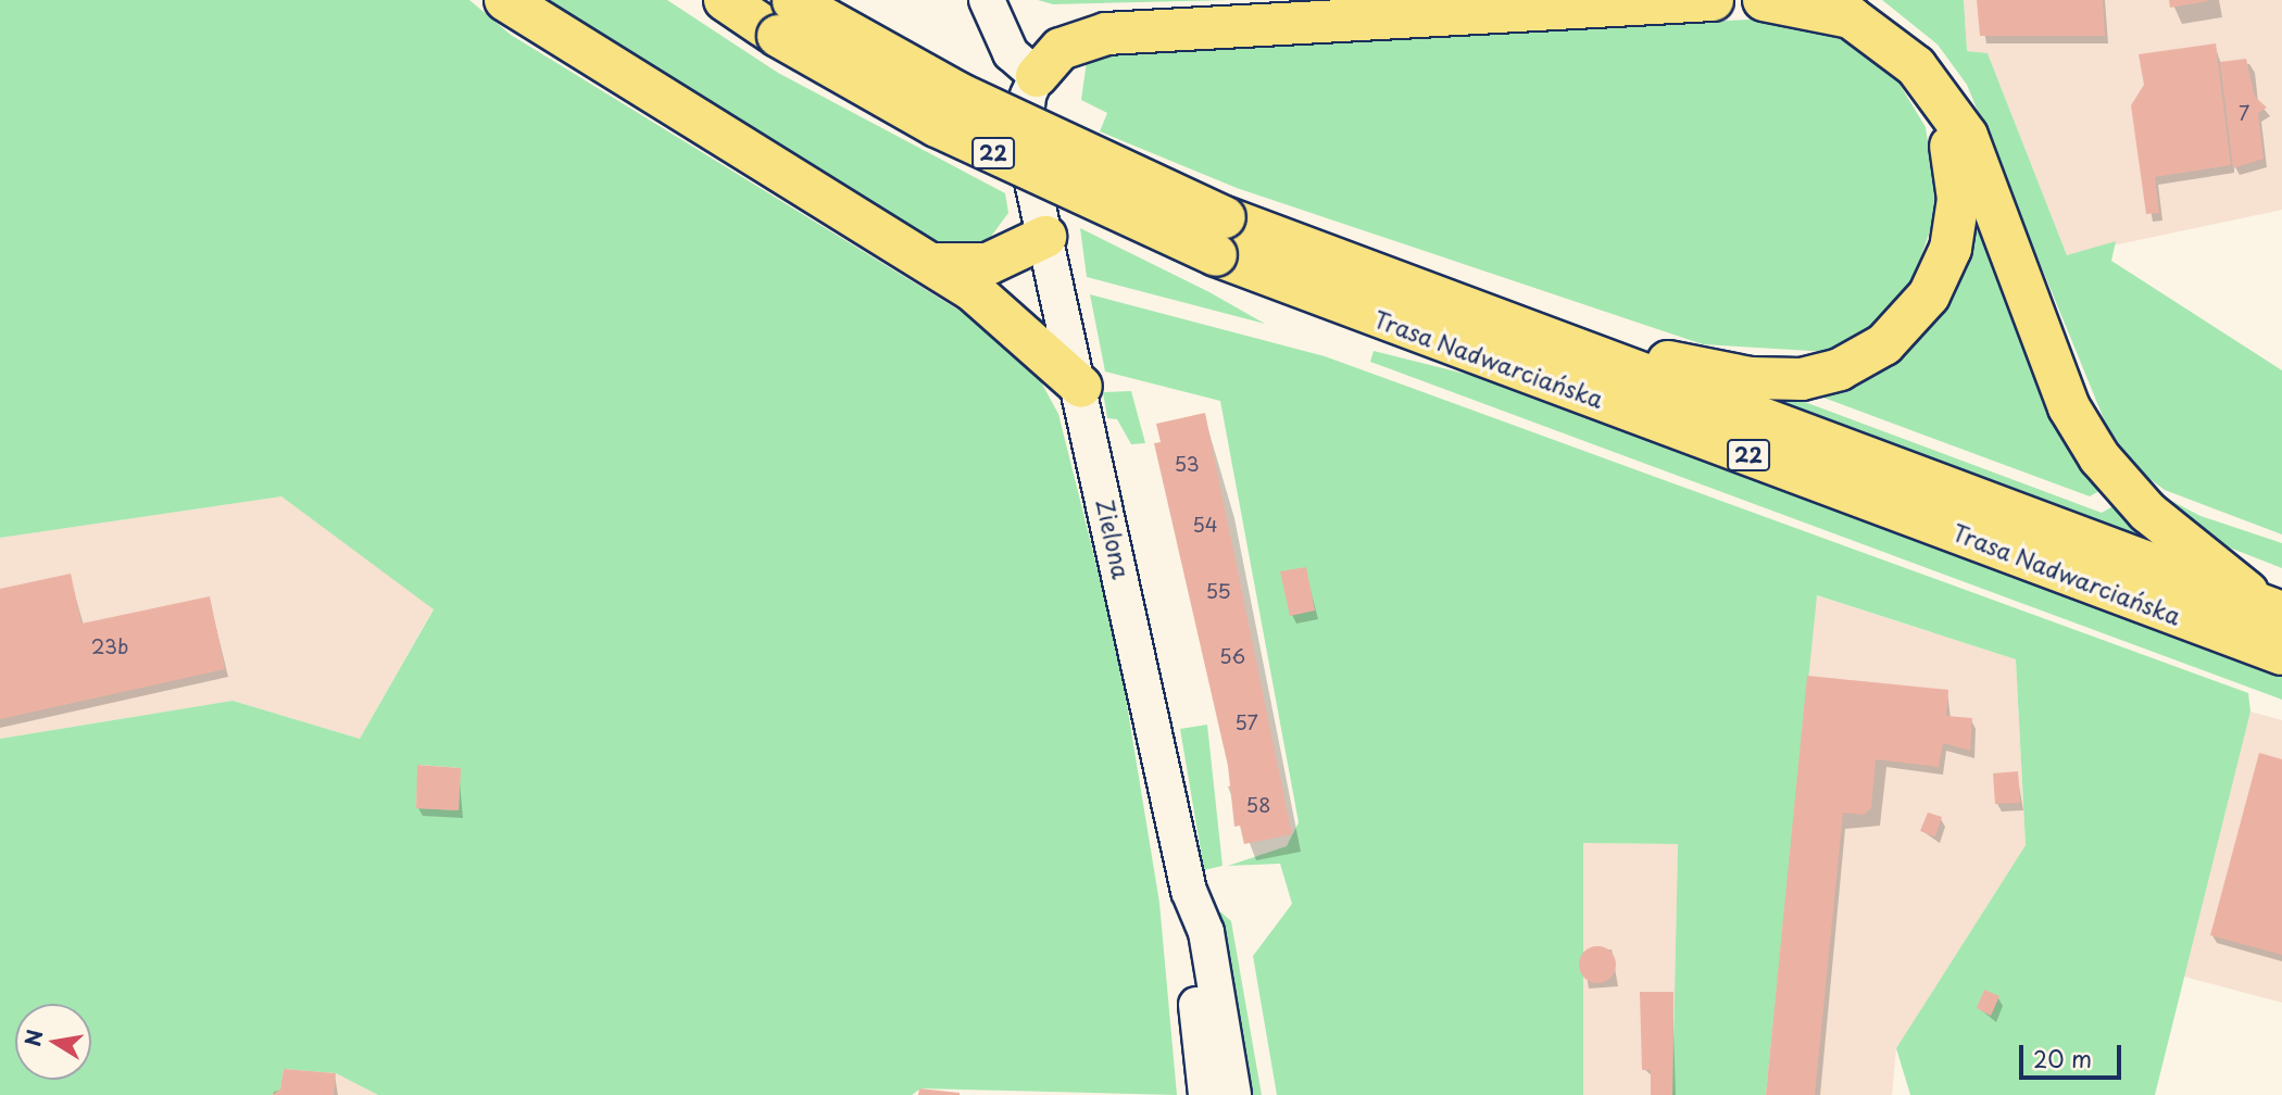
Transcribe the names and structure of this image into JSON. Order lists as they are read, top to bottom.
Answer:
{
  "streets": {
    "main road": ["22", "Trasa Nadwarciańska"],
    "street": ["Zielona"]
  },
  "house_numbers": [
    "7",
    "53",
    "54",
    "55",
    "23b",
    "56",
    "57",
    "58"
  ],
  "scale_bar": "20 m",
  "north": "left"
}
